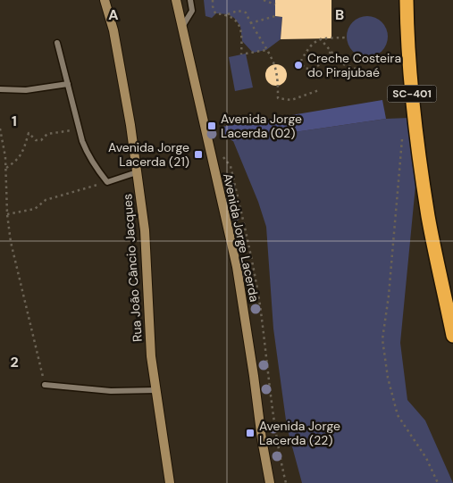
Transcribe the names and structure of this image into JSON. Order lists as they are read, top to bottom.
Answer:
{
  "streets": {
    "highway": ["SC-401"],
    "main road": ["Avenida Jorge Lacerda", "Rua João Câncio Jacques"]
  },
  "places": {
    "other": ["Creche Costeira do Pirajubaé"],
    "transit": ["Avenida Jorge Lacerda (02)", "Avenida Jorge Lacerda (21)", "Avenida Jorge Lacerda (22)"]
  },
  "grid": {
    "columns": ["A", "B"],
    "rows": ["1", "2"]
  }
}
